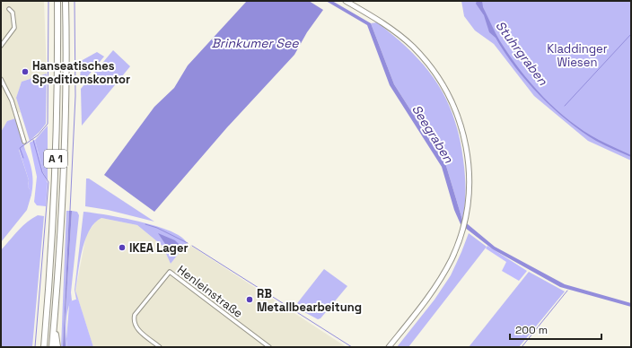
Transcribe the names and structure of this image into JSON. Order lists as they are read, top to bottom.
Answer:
{
  "streets": {
    "highway": ["A 1"],
    "street": ["Henleinstraße"]
  },
  "water": ["Brinkumer See", "Stuhrgraben", "Seegraben"],
  "parks": ["Kladdinger Wiesen"],
  "places": ["Hanseatisches Speditionskontor", "IKEA Lager", "RB Metallbearbeitung"],
  "scale_bar": "200 m"
}
